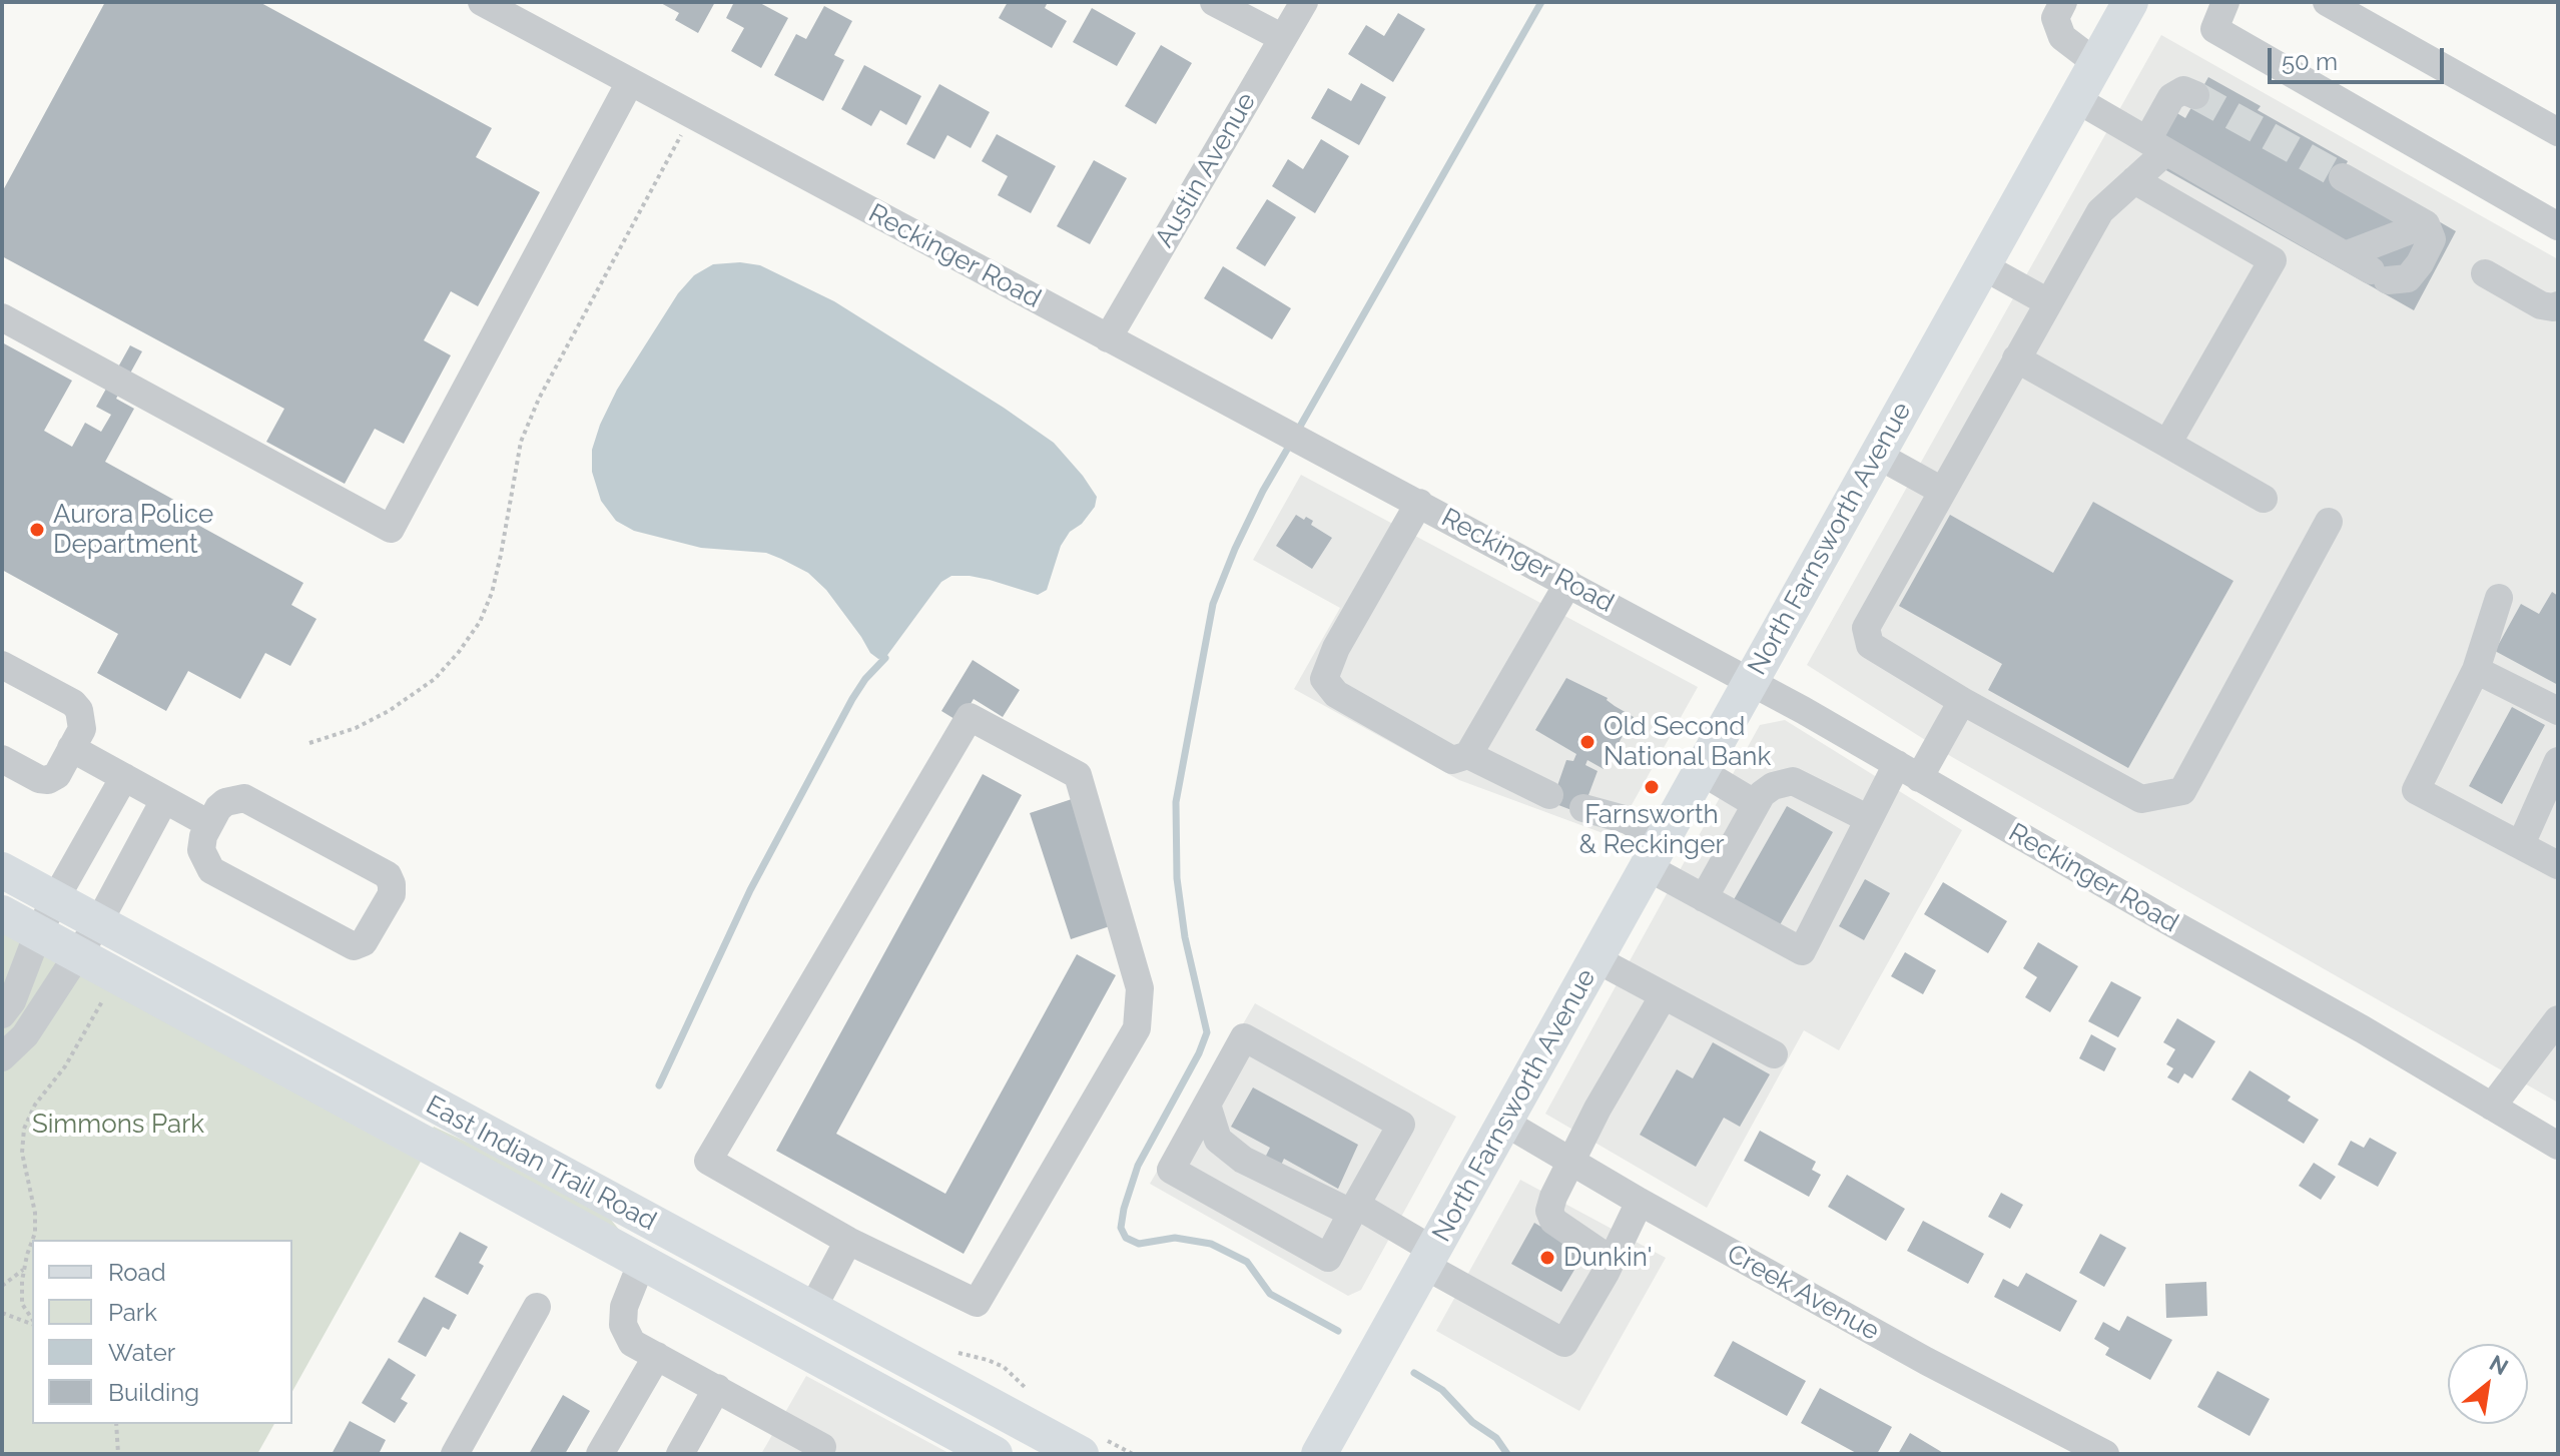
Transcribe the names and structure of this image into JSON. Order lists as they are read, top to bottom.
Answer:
{
  "streets": {
    "main road": ["North Farnsworth Avenue", "East Indian Trail Road"],
    "street": ["Austin Avenue", "Reckinger Road", "Creek Avenue"]
  },
  "crossings": [
    ["Austin Avenue", "Reckinger Road"],
    ["Reckinger Road", "North Farnsworth Avenue"],
    ["North Farnsworth Avenue", "Creek Avenue"]
  ],
  "parks": ["Simmons Park"],
  "places": [
    "Aurora Police Department",
    "Old Second National Bank",
    "Farnsworth & Reckinger",
    "Dunkin'"
  ],
  "legend": [
    "Road",
    "Park",
    "Water",
    "Building"
  ],
  "scale_bar": "50 m",
  "north": "top right"
}
